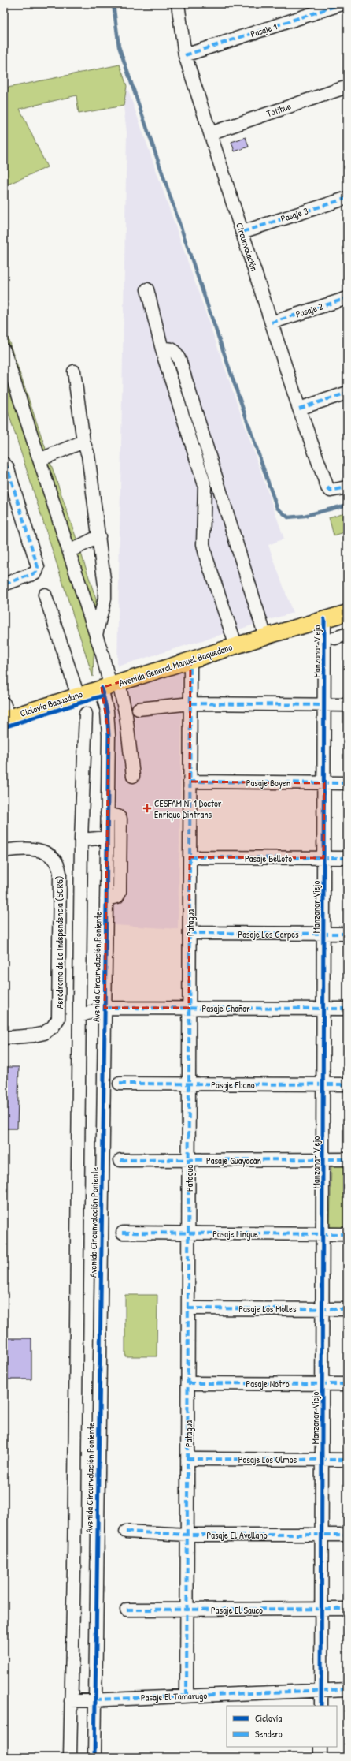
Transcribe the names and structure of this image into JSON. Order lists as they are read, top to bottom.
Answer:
{
  "streets": {
    "main road": ["Avenida General Manuel Baquedano"],
    "street": [
      "Pasaje 1",
      "Totihue",
      "Pasaje 3",
      "Circunvalación",
      "Pasaje 2",
      "Manzanar Viejo",
      "Pasaje Boyen",
      "Pasaje Belloto",
      "Patagua",
      "Pasaje Los Carpes",
      "Aeródromo de La Independencia (SCRG)",
      "Avenida Circunvalación Poniente",
      "Pasaje Chañar",
      "Pasaje Ebano",
      "Pasaje Guayacán",
      "Pasaje Lingue",
      "Pasaje Los Molles",
      "Pasaje Notro",
      "Pasaje Los Olmos",
      "Pasaje El Avellano",
      "Pasaje El Sauco",
      "Pasaje El Tamarugo"
    ],
    "cycle path": ["Ciclovía Baquedano"]
  },
  "crossings": [
    ["Pasaje 1", "Circunvalación"],
    ["Totihue", "Circunvalación"],
    ["Pasaje 3", "Circunvalación"],
    ["Circunvalación", "Pasaje 2"],
    ["Manzanar Viejo", "Avenida General Manuel Baquedano"],
    ["Manzanar Viejo", "Pasaje Boyen"],
    ["Manzanar Viejo", "Pasaje Belloto"],
    ["Manzanar Viejo", "Pasaje Los Carpes"],
    ["Manzanar Viejo", "Pasaje Chañar"],
    ["Manzanar Viejo", "Pasaje Ebano"],
    ["Manzanar Viejo", "Pasaje Guayacán"],
    ["Manzanar Viejo", "Pasaje Lingue"],
    ["Manzanar Viejo", "Pasaje Los Molles"],
    ["Manzanar Viejo", "Pasaje Notro"],
    ["Manzanar Viejo", "Pasaje Los Olmos"],
    ["Manzanar Viejo", "Pasaje El Avellano"],
    ["Manzanar Viejo", "Pasaje El Sauco"],
    ["Manzanar Viejo", "Pasaje El Tamarugo"],
    ["Avenida General Manuel Baquedano", "Patagua"],
    ["Avenida General Manuel Baquedano", "Avenida Circunvalación Poniente"],
    ["Pasaje Boyen", "Patagua"],
    ["Pasaje Belloto", "Patagua"],
    ["Patagua", "Pasaje Los Carpes"],
    ["Patagua", "Pasaje Chañar"],
    ["Patagua", "Pasaje Ebano"],
    ["Patagua", "Pasaje Guayacán"],
    ["Patagua", "Pasaje Lingue"],
    ["Patagua", "Pasaje Los Molles"],
    ["Patagua", "Pasaje Notro"],
    ["Patagua", "Pasaje Los Olmos"],
    ["Patagua", "Pasaje El Avellano"],
    ["Patagua", "Pasaje El Sauco"],
    ["Patagua", "Pasaje El Tamarugo"],
    ["Avenida Circunvalación Poniente", "Pasaje Chañar"],
    ["Avenida Circunvalación Poniente", "Pasaje El Tamarugo"]
  ],
  "places": {
    "health": ["CESFAM N° 1 Doctor Enrique Dintrans"]
  },
  "legend": ["Ciclovía", "Sendero"]
}
